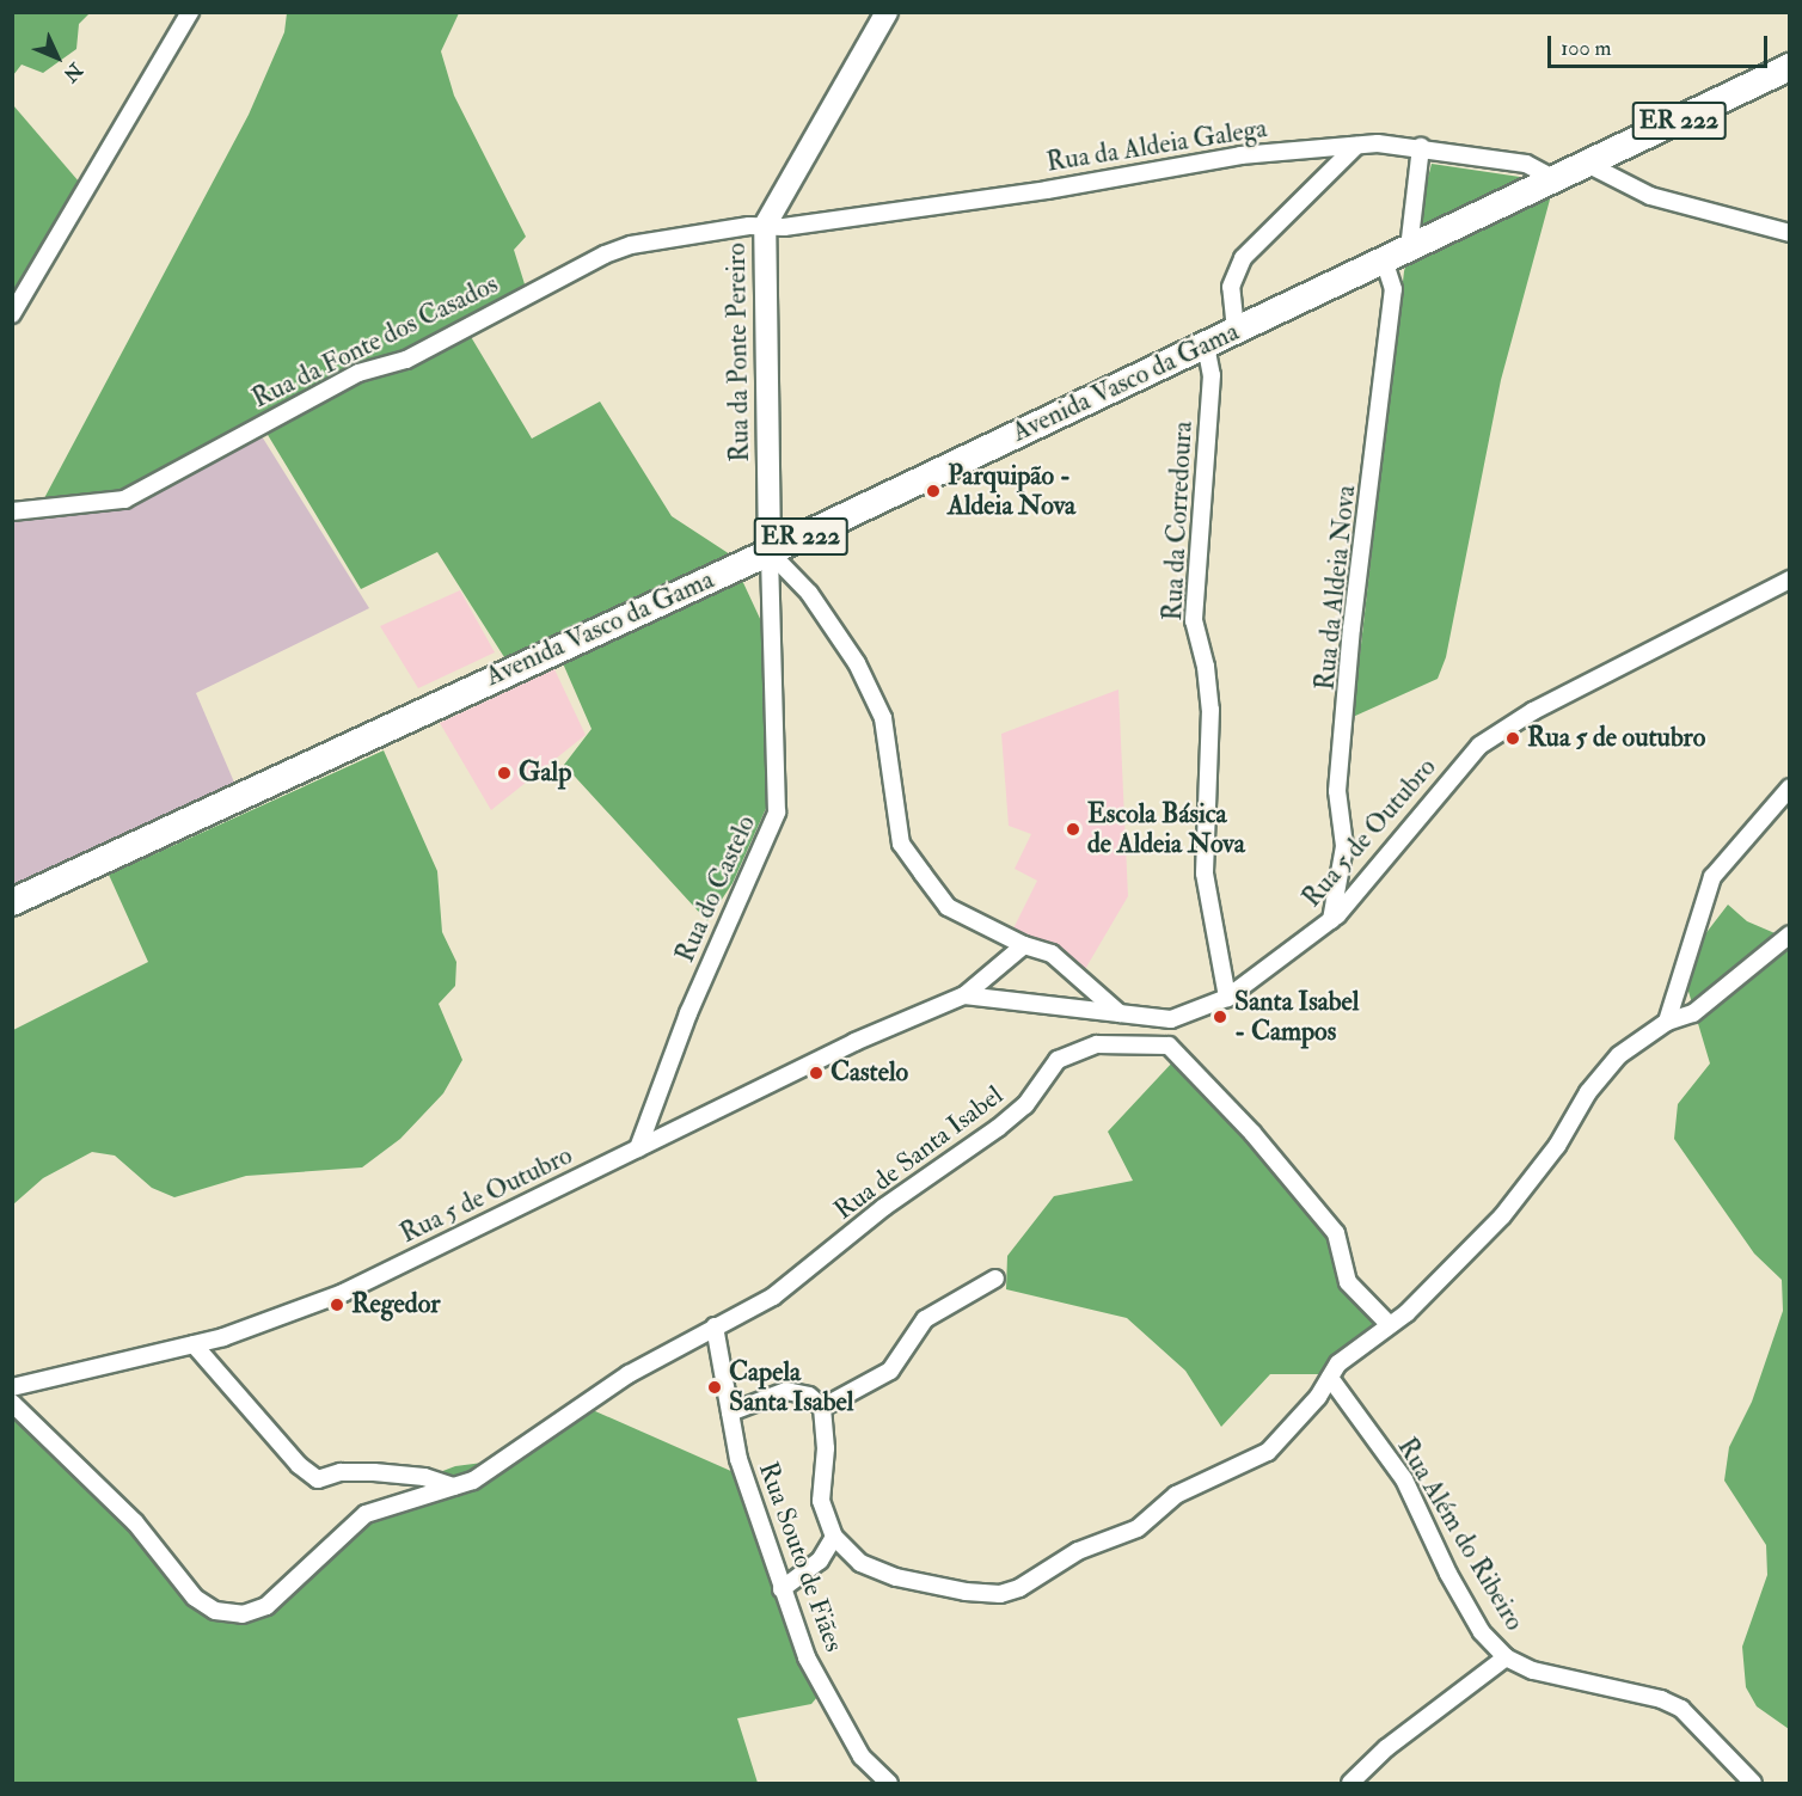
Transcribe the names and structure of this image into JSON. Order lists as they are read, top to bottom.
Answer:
{
  "streets": {
    "main road": ["ER 222", "Avenida Vasco da Gama"],
    "street": [
      "Rua da Aldeia Galega",
      "Rua da Fonte dos Casados",
      "Rua da Ponte Pereiro",
      "Rua da Corredoura",
      "Rua da Aldeia Nova",
      "Rua 5 de Outubro",
      "Rua do Castelo",
      "Rua de Santa Isabel",
      "Rua Além do Ribeiro",
      "Rua Souto de Fiães"
    ]
  },
  "crossings": [
    ["Rua da Aldeia Galega", "Rua da Fonte dos Casados"],
    ["Rua da Aldeia Galega", "Rua da Ponte Pereiro"],
    ["Rua da Aldeia Galega", "Avenida Vasco da Gama"],
    ["Rua da Fonte dos Casados", "Rua da Ponte Pereiro"],
    ["Rua da Ponte Pereiro", "Avenida Vasco da Gama"],
    ["Rua da Ponte Pereiro", "Rua do Castelo"],
    ["Avenida Vasco da Gama", "Rua da Corredoura"],
    ["Avenida Vasco da Gama", "Rua da Aldeia Nova"],
    ["Avenida Vasco da Gama", "Rua do Castelo"],
    ["Rua da Corredoura", "Rua 5 de Outubro"],
    ["Rua da Aldeia Nova", "Rua 5 de Outubro"],
    ["Rua 5 de Outubro", "Rua do Castelo"],
    ["Rua de Santa Isabel", "Rua Souto de Fiães"]
  ],
  "places": [
    "Parquipão - Aldeia Nova",
    "Rua 5 de outubro",
    "Galp",
    "Escola Básica de Aldeia Nova",
    "Santa Isabel - Campos",
    "Castelo",
    "Regedor",
    "Capela Santa Isabel"
  ],
  "scale_bar": "100 m",
  "north": "bottom right"
}
